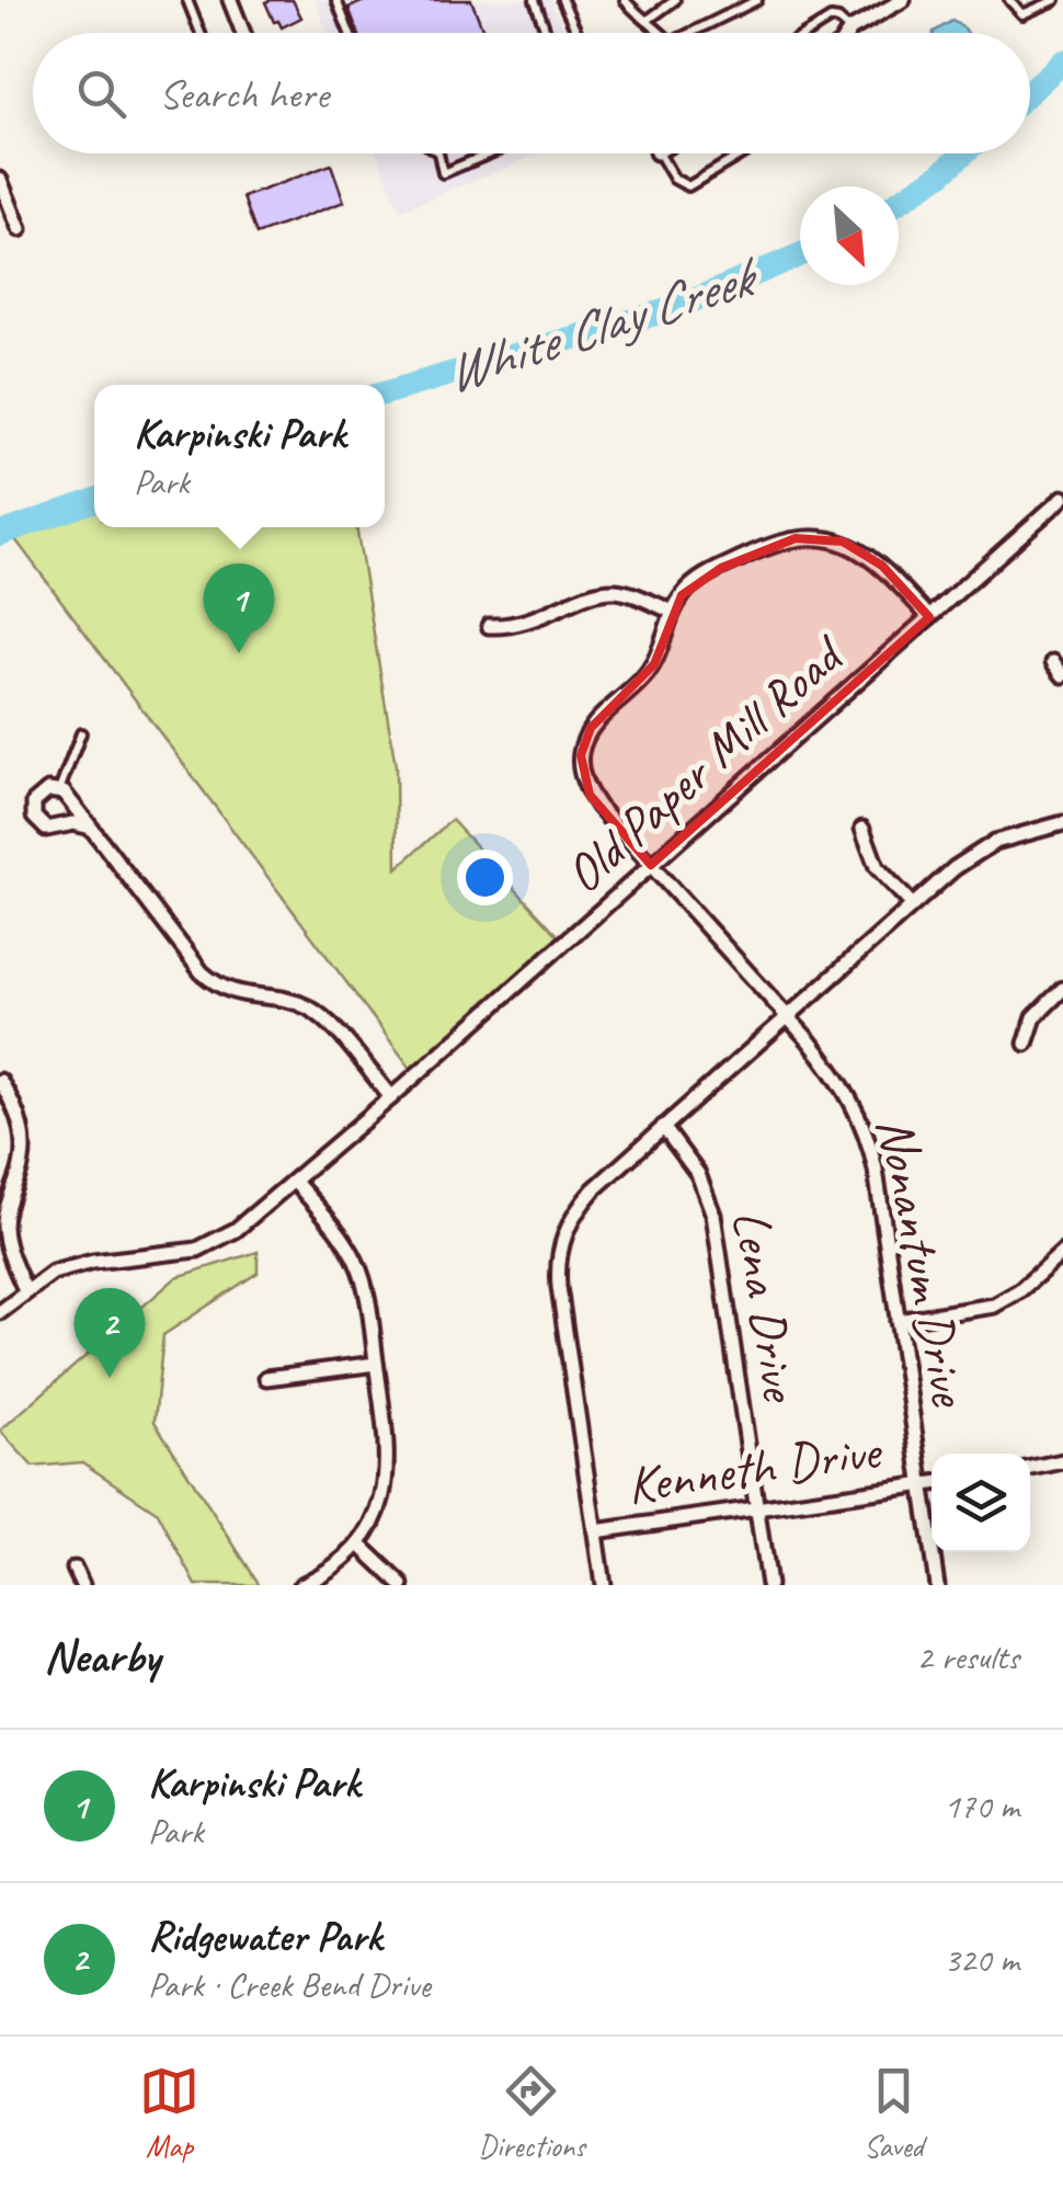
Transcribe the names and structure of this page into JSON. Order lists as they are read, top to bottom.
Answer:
{
  "streets": {
    "street": [
      "Old Paper Mill Road",
      "Nonantum Drive",
      "Lena Drive",
      "Kenneth Drive"
    ]
  },
  "crossings": [
    ["Old Paper Mill Road", "Nonantum Drive"],
    ["Nonantum Drive", "Kenneth Drive"],
    ["Lena Drive", "Kenneth Drive"]
  ],
  "water": ["White Clay Creek"],
  "north": "bottom right",
  "page": {
    "search": "Search here",
    "popup": ["Karpinski Park", "Park"],
    "pins": ["1", "2"],
    "heading": ["Nearby", "2 results"],
    "list": [
      {
        "mark": "1",
        "name": "Karpinski Park",
        "note": "Park",
        "value": "170 m"
      },
      {
        "mark": "2",
        "name": "Ridgewater Park",
        "note": "Park · Creek Bend Drive",
        "value": "320 m"
      }
    ],
    "nav": ["Map", "Directions", "Saved"]
  }
}
